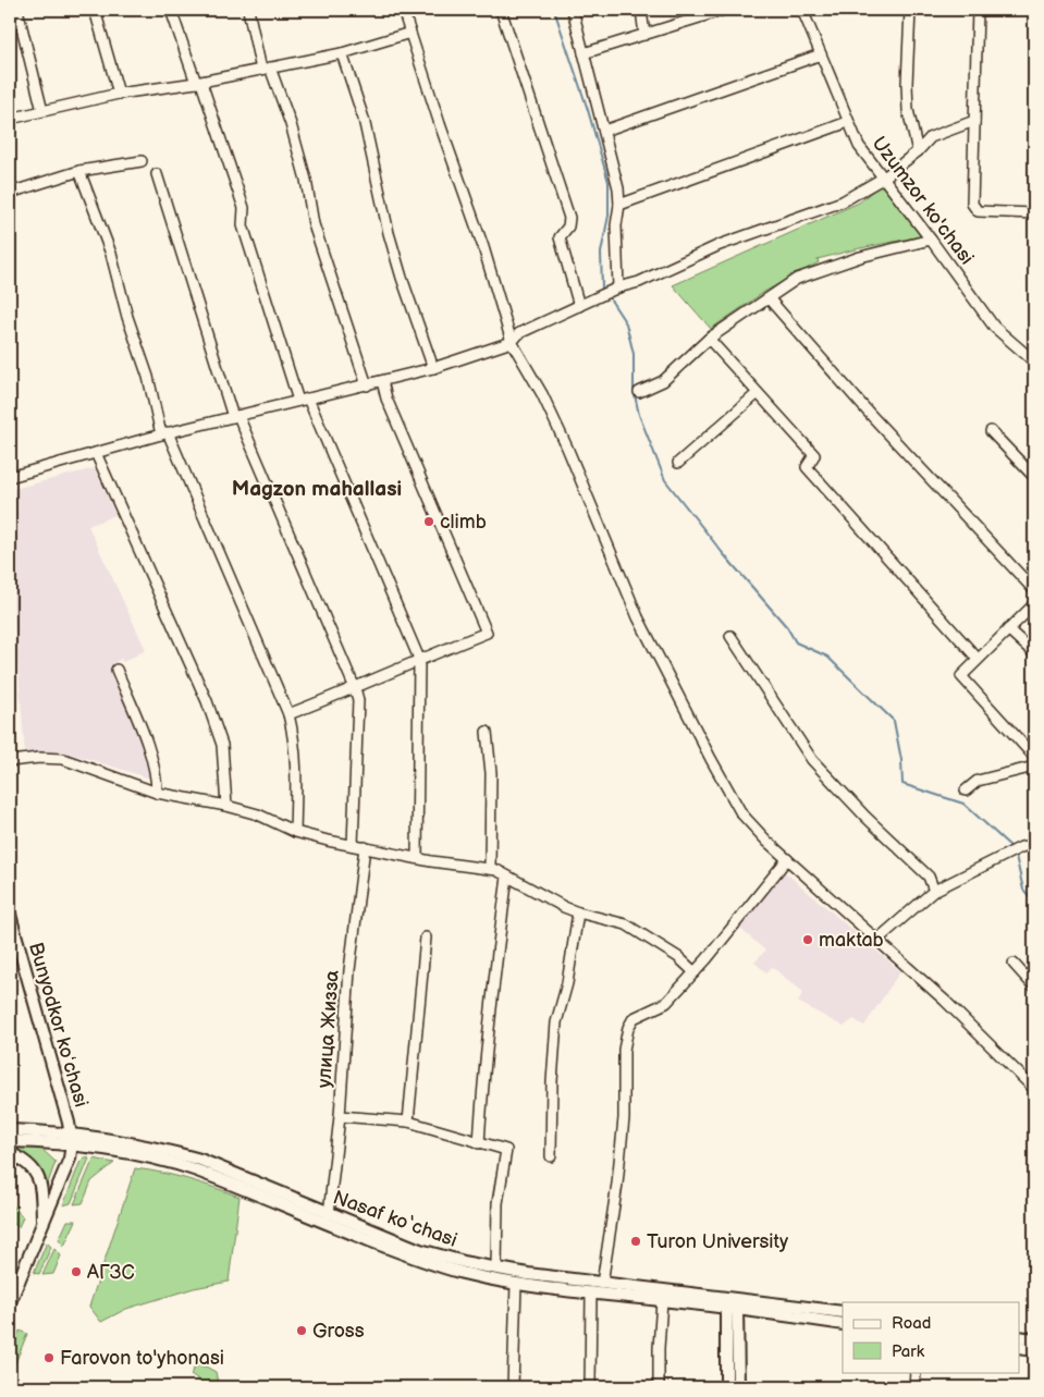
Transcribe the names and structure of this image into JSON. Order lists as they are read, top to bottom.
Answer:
{
  "streets": {
    "main road": ["Bunyodkor koʻchasi", "Nasaf ko‘chasi"],
    "street": ["Uzumzor ko'chasi", "улица Жизза"]
  },
  "crossings": [
    ["Bunyodkor koʻchasi", "Nasaf ko‘chasi"],
    ["улица Жизза", "Nasaf ko‘chasi"]
  ],
  "districts": ["Magzon mahallasi"],
  "places": [
    "climb",
    "maktab",
    "Turon University",
    "АГЗС",
    "Gross",
    "Farovon to'yhonasi"
  ],
  "legend": ["Road", "Park"]
}
